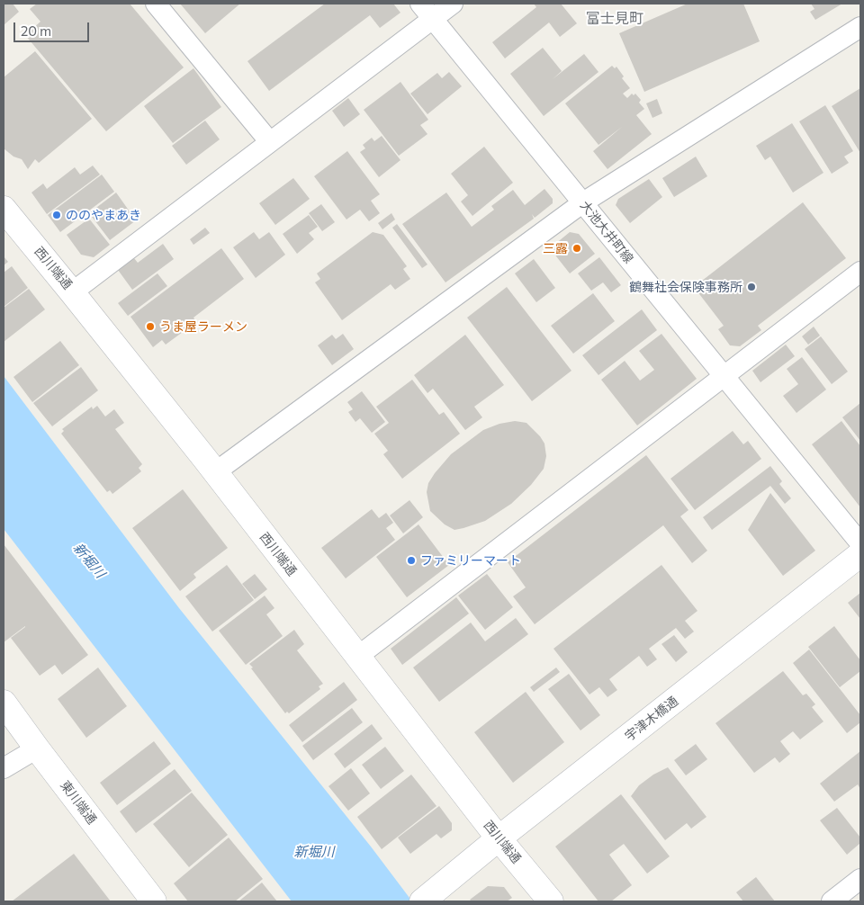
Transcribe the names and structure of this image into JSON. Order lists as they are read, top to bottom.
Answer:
{
  "streets": {
    "street": [
      "大池大井町線",
      "西川端通",
      "宇津木橋通",
      "東川端通"
    ]
  },
  "crossings": [
    ["西川端通", "宇津木橋通"]
  ],
  "districts": ["富士見町"],
  "water": ["新堀川"],
  "places": [
    "ののやまあき",
    "三露",
    "鶴舞社会保険事務所",
    "うま屋ラーメン",
    "ファミリーマート"
  ],
  "scale_bar": "20 m"
}
